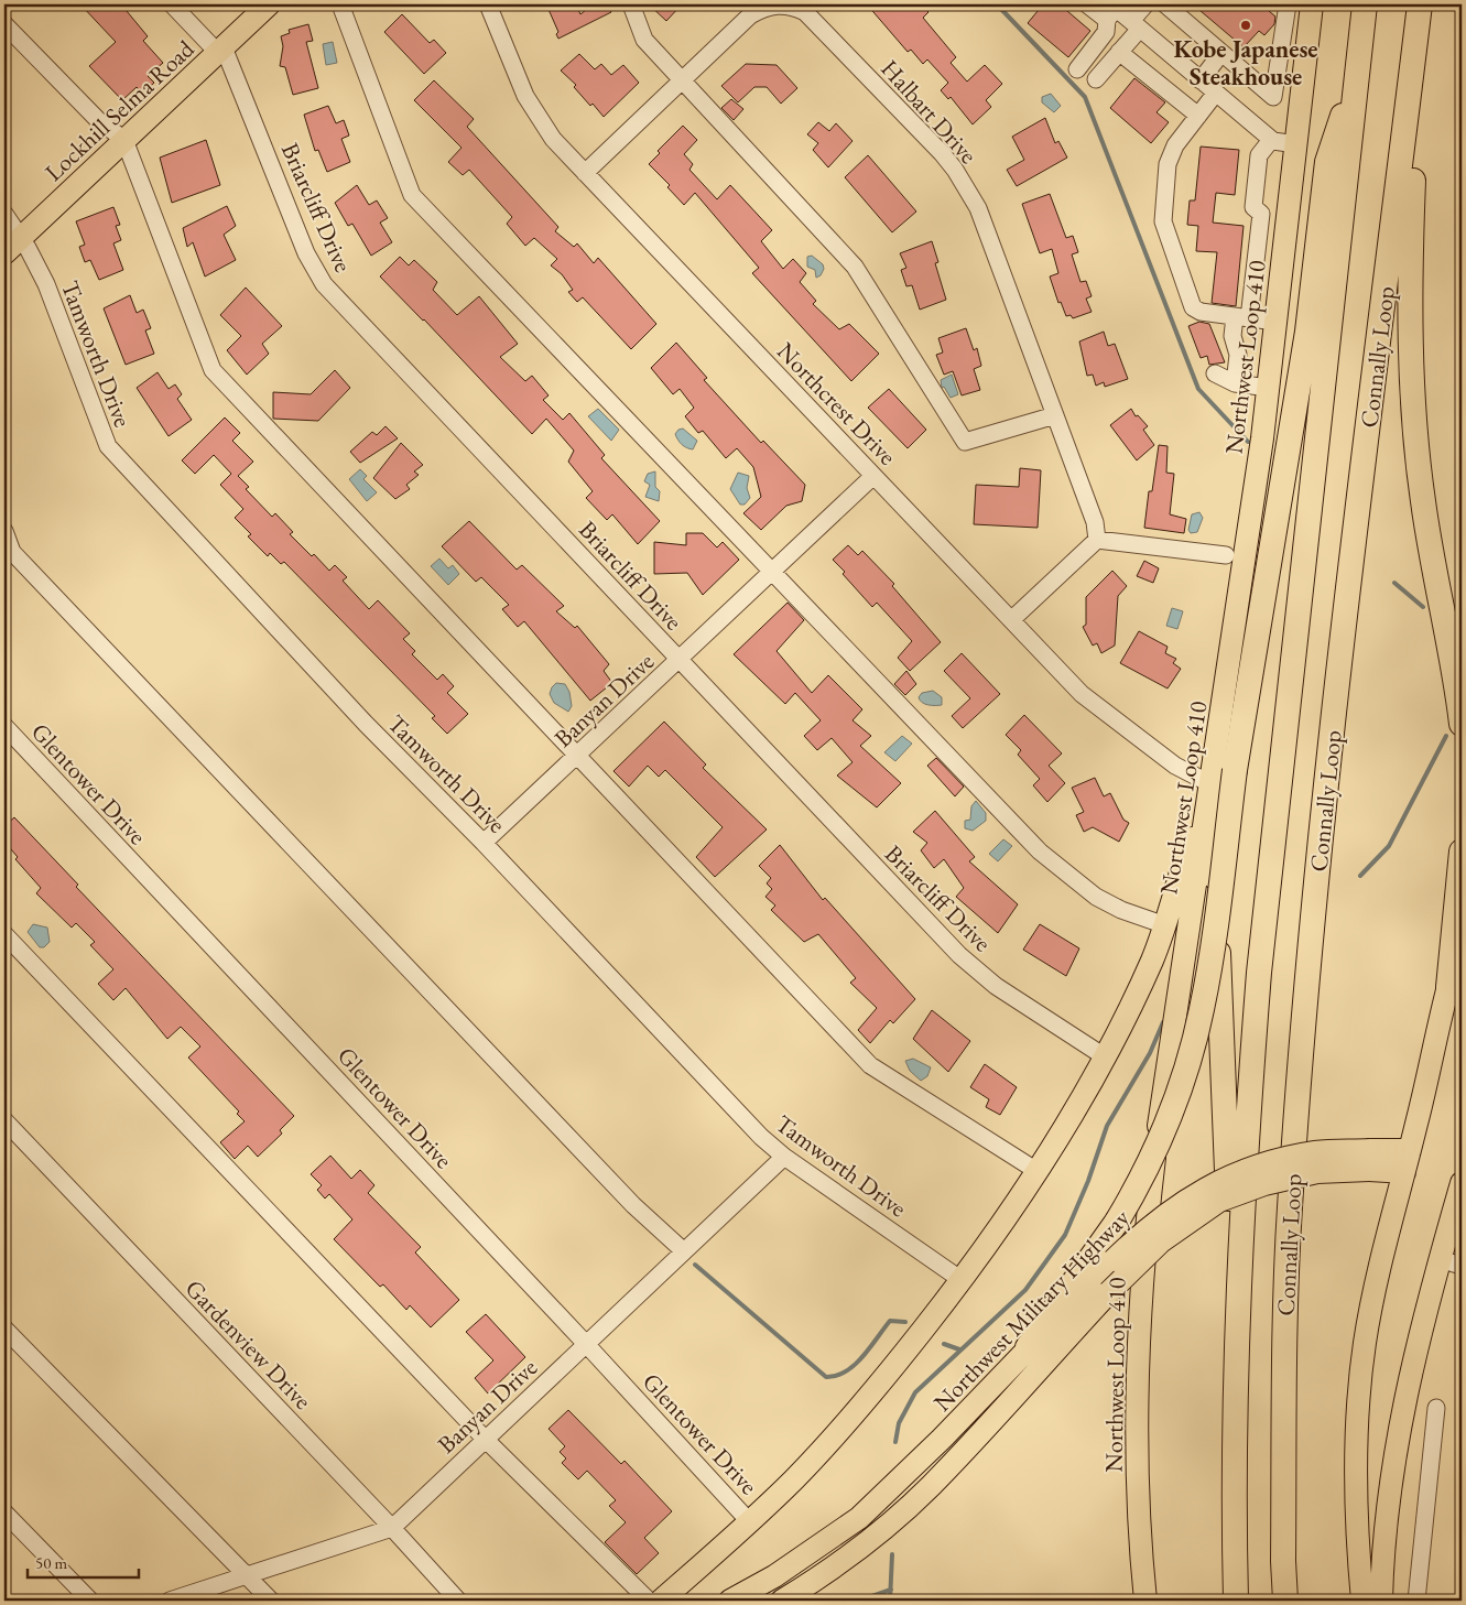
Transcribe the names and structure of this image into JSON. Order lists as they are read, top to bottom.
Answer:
{
  "streets": {
    "highway": ["Connally Loop"],
    "main road": ["Lockhill Selma Road", "Northwest Loop 410", "Northwest Military Highway"],
    "street": [
      "Halbart Drive",
      "Briarcliff Drive",
      "Tamworth Drive",
      "Northcrest Drive",
      "Banyan Drive",
      "Glentower Drive",
      "Gardenview Drive"
    ]
  },
  "crossings": [
    ["Lockhill Selma Road", "Briarcliff Drive"],
    ["Lockhill Selma Road", "Tamworth Drive"],
    ["Halbart Drive", "Northcrest Drive"],
    ["Briarcliff Drive", "Banyan Drive"],
    ["Tamworth Drive", "Banyan Drive"],
    ["Northwest Loop 410", "Northcrest Drive"],
    ["Northcrest Drive", "Banyan Drive"],
    ["Banyan Drive", "Glentower Drive"],
    ["Banyan Drive", "Gardenview Drive"]
  ],
  "places": ["Kobe Japanese Steakhouse"],
  "scale_bar": "50 m"
}
